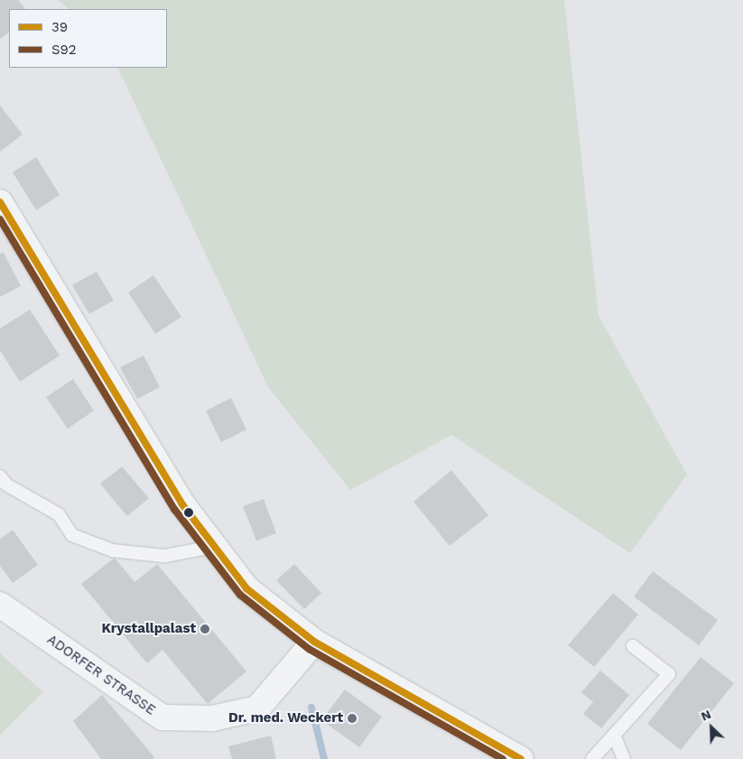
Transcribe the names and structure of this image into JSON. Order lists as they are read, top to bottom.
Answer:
{
  "streets": {
    "street": ["ADORFER STRASSE"]
  },
  "places": ["Krystallpalast", "Dr. med. Weckert"],
  "lines": ["transit line 39", "transit line S92"],
  "legend": ["39", "S92"],
  "north": "top left"
}
